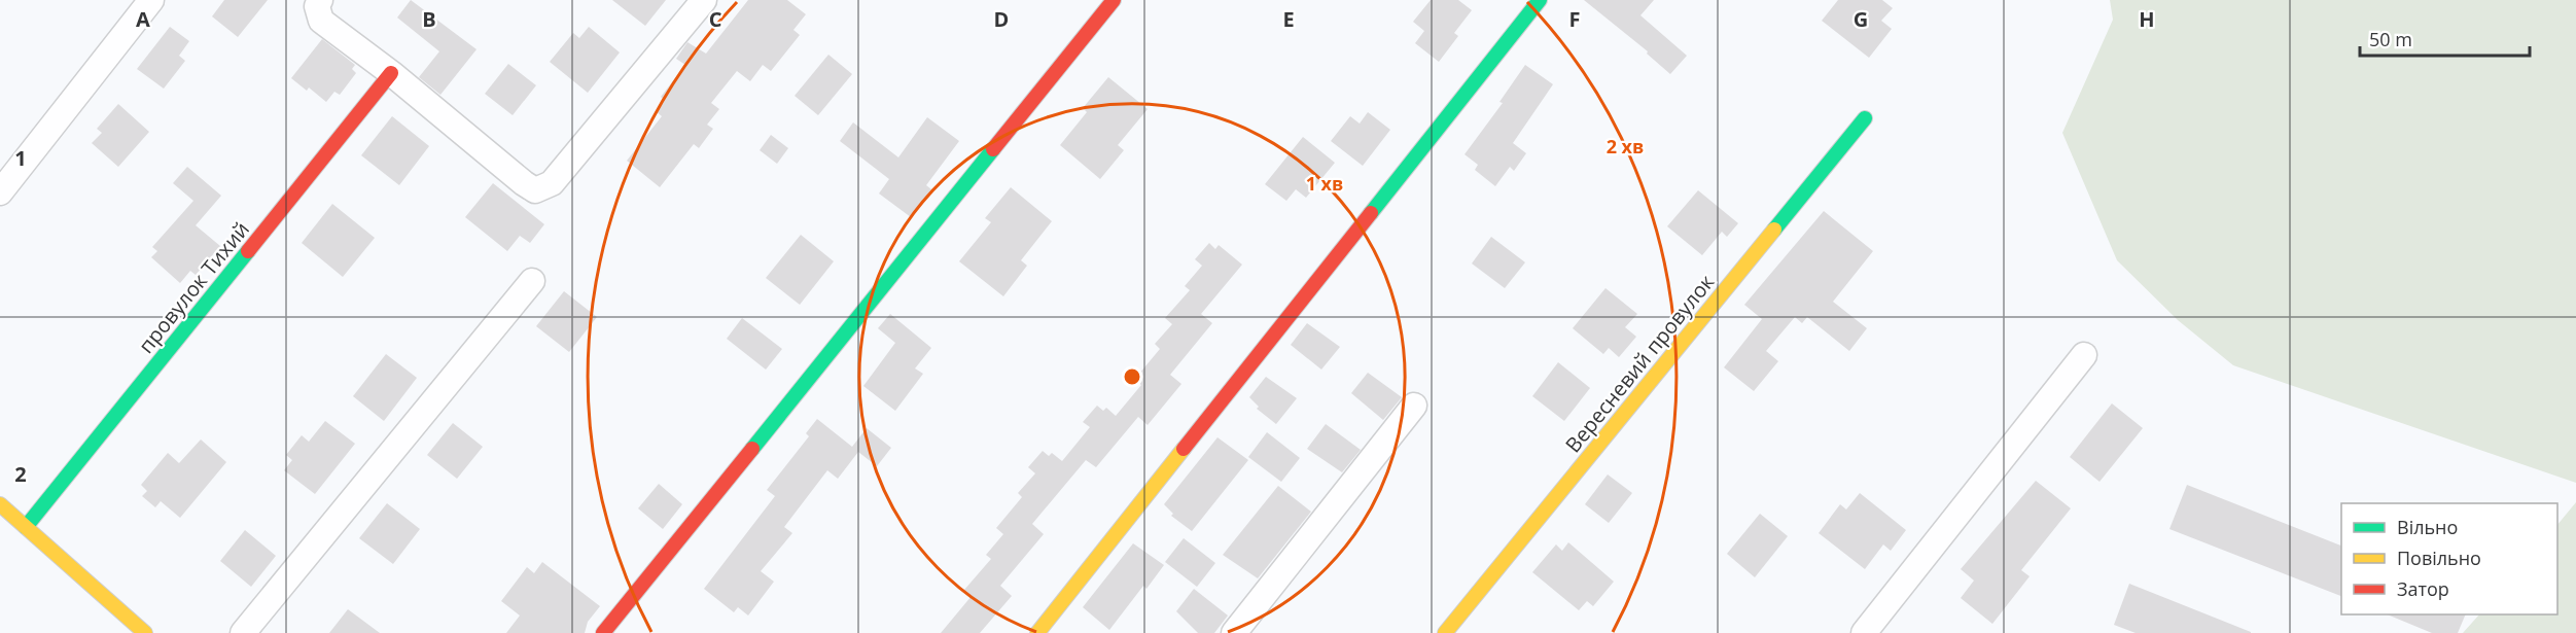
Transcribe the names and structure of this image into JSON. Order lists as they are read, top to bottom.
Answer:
{
  "streets": {
    "street": ["провулок Тихий", "Вересневий провулок"]
  },
  "legend": ["Вільно", "Повільно", "Затор"],
  "scale_bar": "50 m",
  "grid": {
    "columns": [
      "A",
      "B",
      "C",
      "D",
      "E",
      "F",
      "G",
      "H"
    ],
    "rows": ["1", "2"]
  },
  "rings": ["2 хв", "1 хв"]
}
